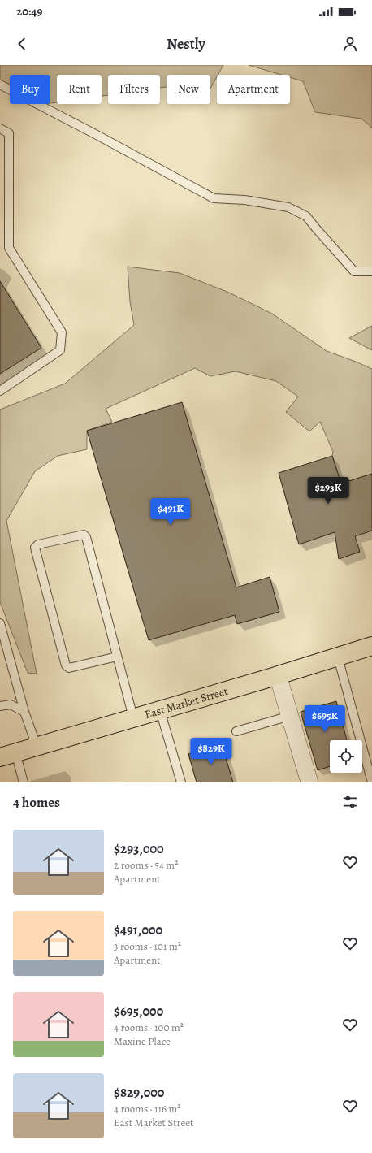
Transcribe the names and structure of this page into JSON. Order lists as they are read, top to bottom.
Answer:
{
  "streets": {
    "main road": ["East Market Street"]
  },
  "page": {
    "status": "20:49",
    "header": "Nestly",
    "chip": [
      "Buy",
      "Rent",
      "Filters",
      "New",
      "Apartment"
    ],
    "price": [
      "$293K",
      "$491K",
      "$695K",
      "$829K"
    ],
    "heading": "4 homes",
    "list": [
      {
        "name": "$293,000",
        "note": "2 rooms · 54 m² · Apartment"
      },
      {
        "name": "$491,000",
        "note": "3 rooms · 101 m² · Apartment"
      },
      {
        "name": "$695,000",
        "note": "4 rooms · 100 m² · Maxine Place"
      },
      {
        "name": "$829,000",
        "note": "4 rooms · 116 m² · East Market Street"
      }
    ]
  }
}
